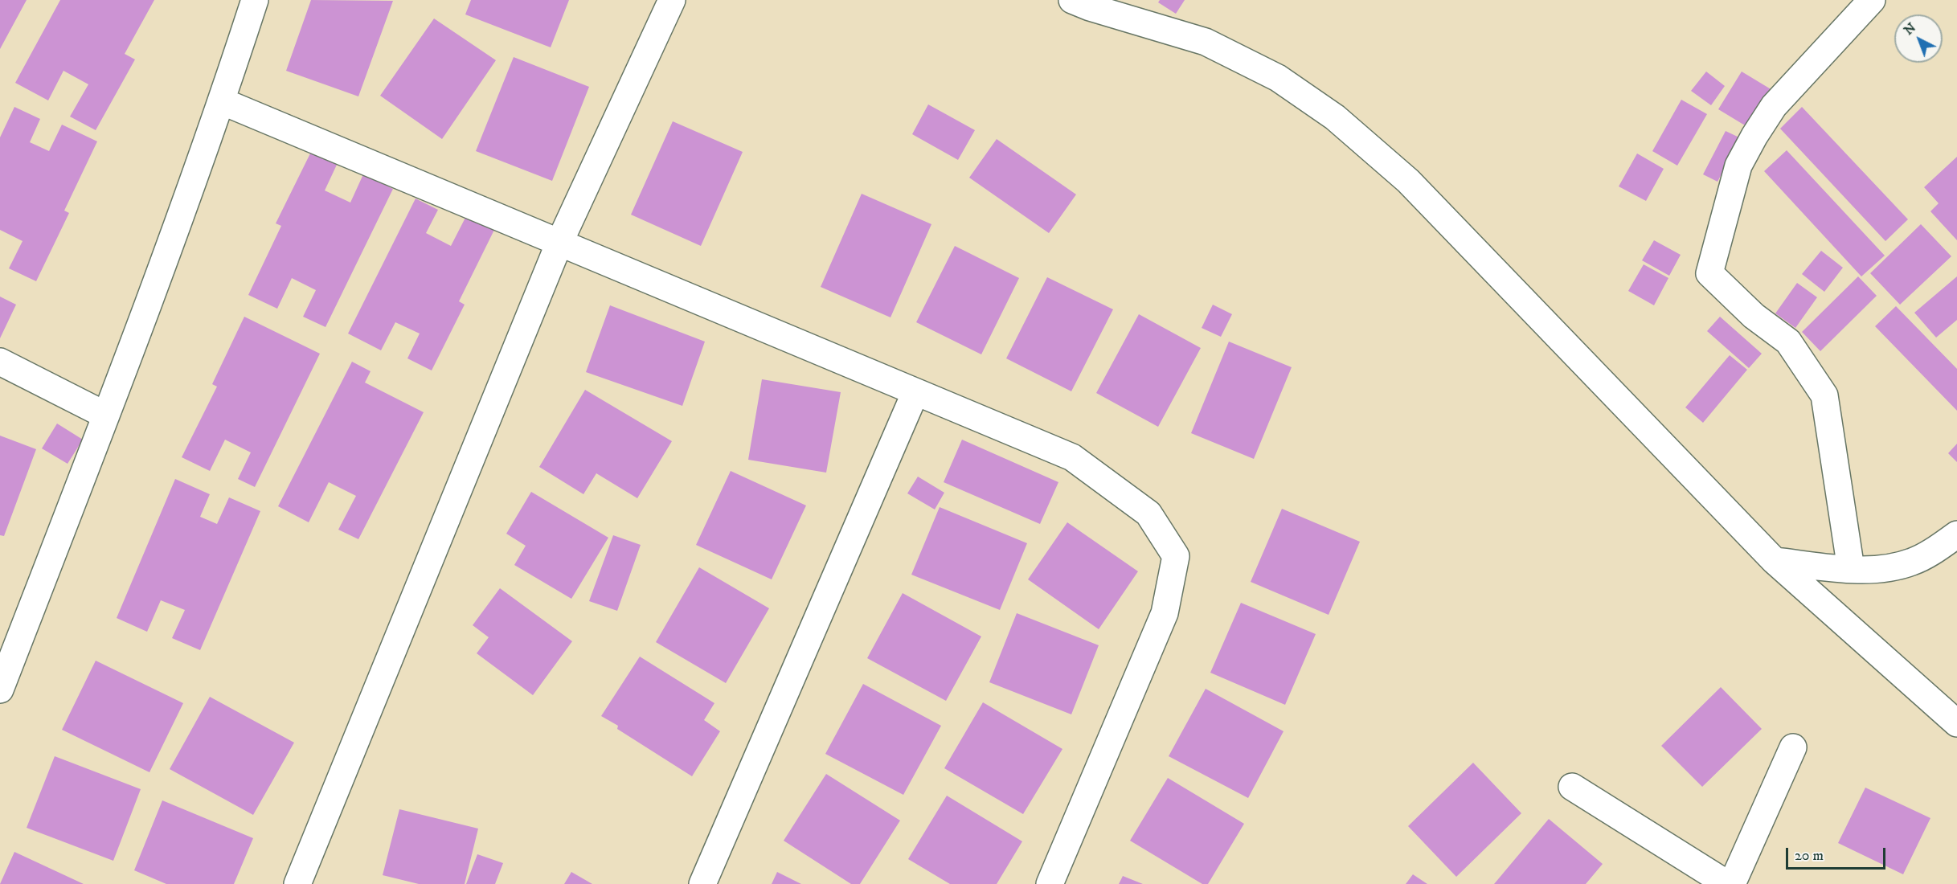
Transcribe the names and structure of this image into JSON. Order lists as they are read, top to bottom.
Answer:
{
  "scale_bar": "20 m",
  "north": "top left"
}
